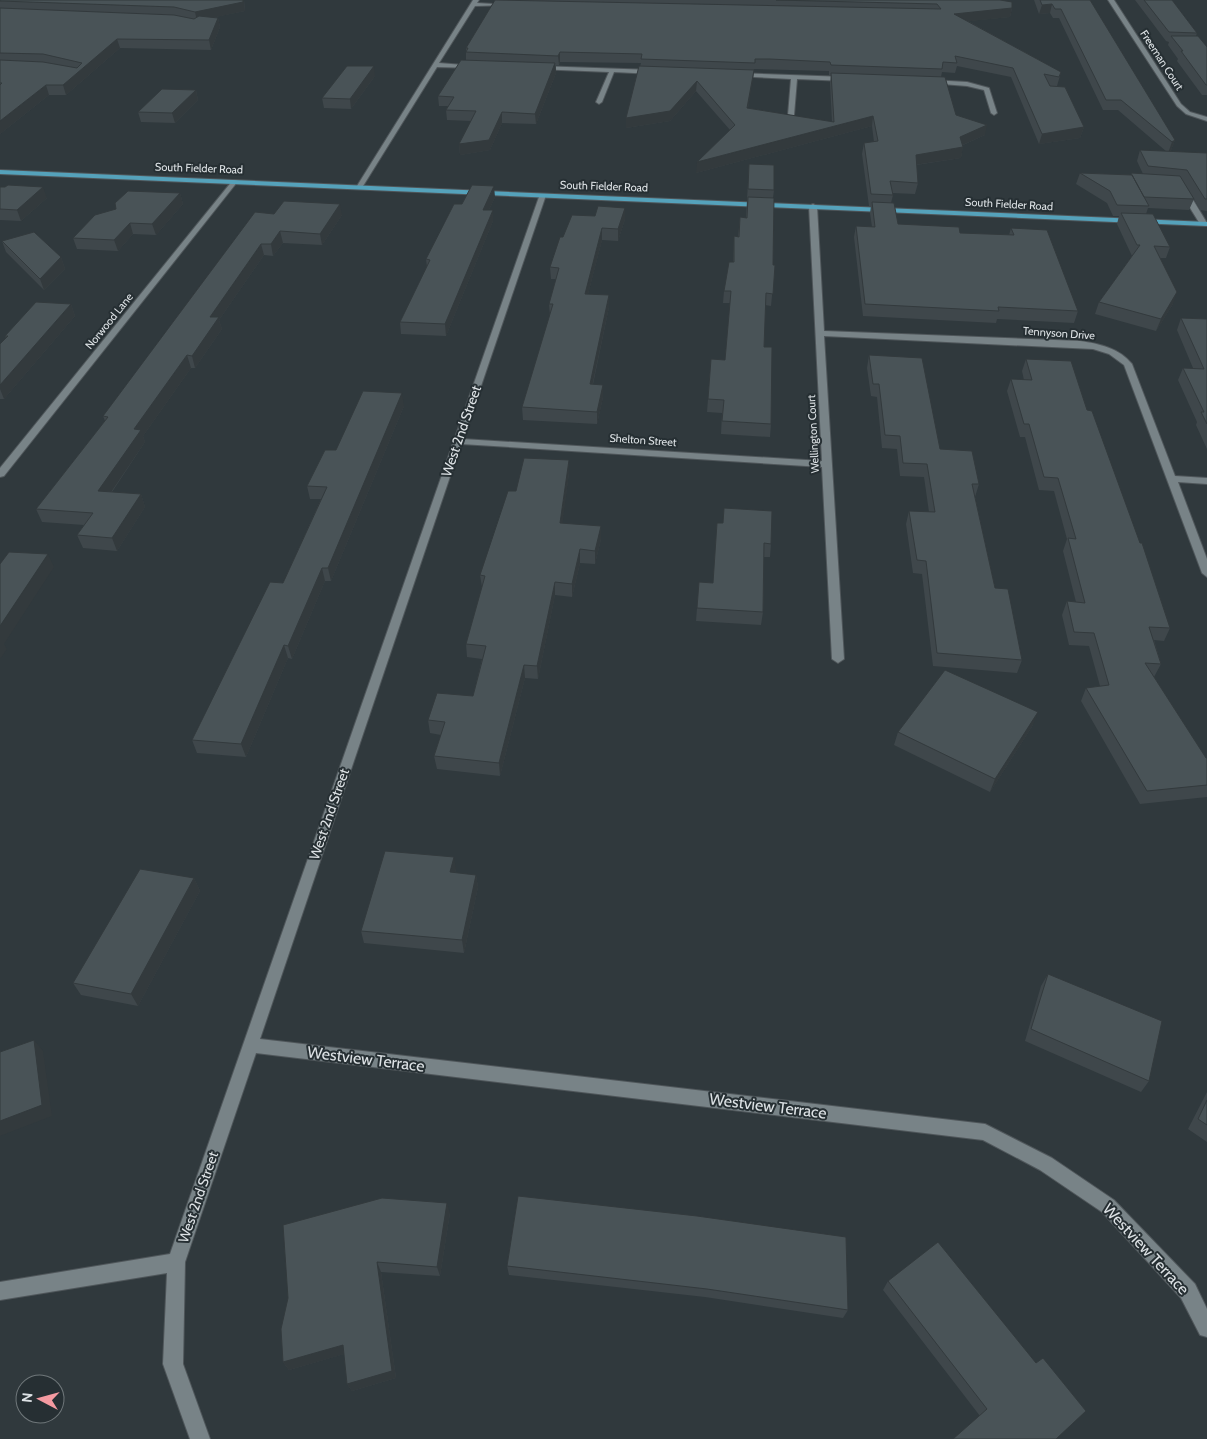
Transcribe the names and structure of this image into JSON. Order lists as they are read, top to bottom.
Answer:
{
  "streets": {
    "main road": ["South Fielder Road"],
    "street": [
      "Freeman Court",
      "Norwood Lane",
      "Tennyson Drive",
      "West 2nd Street",
      "Wellington Court",
      "Shelton Street",
      "Westview Terrace"
    ]
  },
  "crossings": [
    ["South Fielder Road", "Norwood Lane"],
    ["South Fielder Road", "West 2nd Street"],
    ["South Fielder Road", "Wellington Court"],
    ["Tennyson Drive", "Wellington Court"],
    ["West 2nd Street", "Shelton Street"],
    ["West 2nd Street", "Westview Terrace"],
    ["Wellington Court", "Shelton Street"]
  ],
  "north": "left"
}
